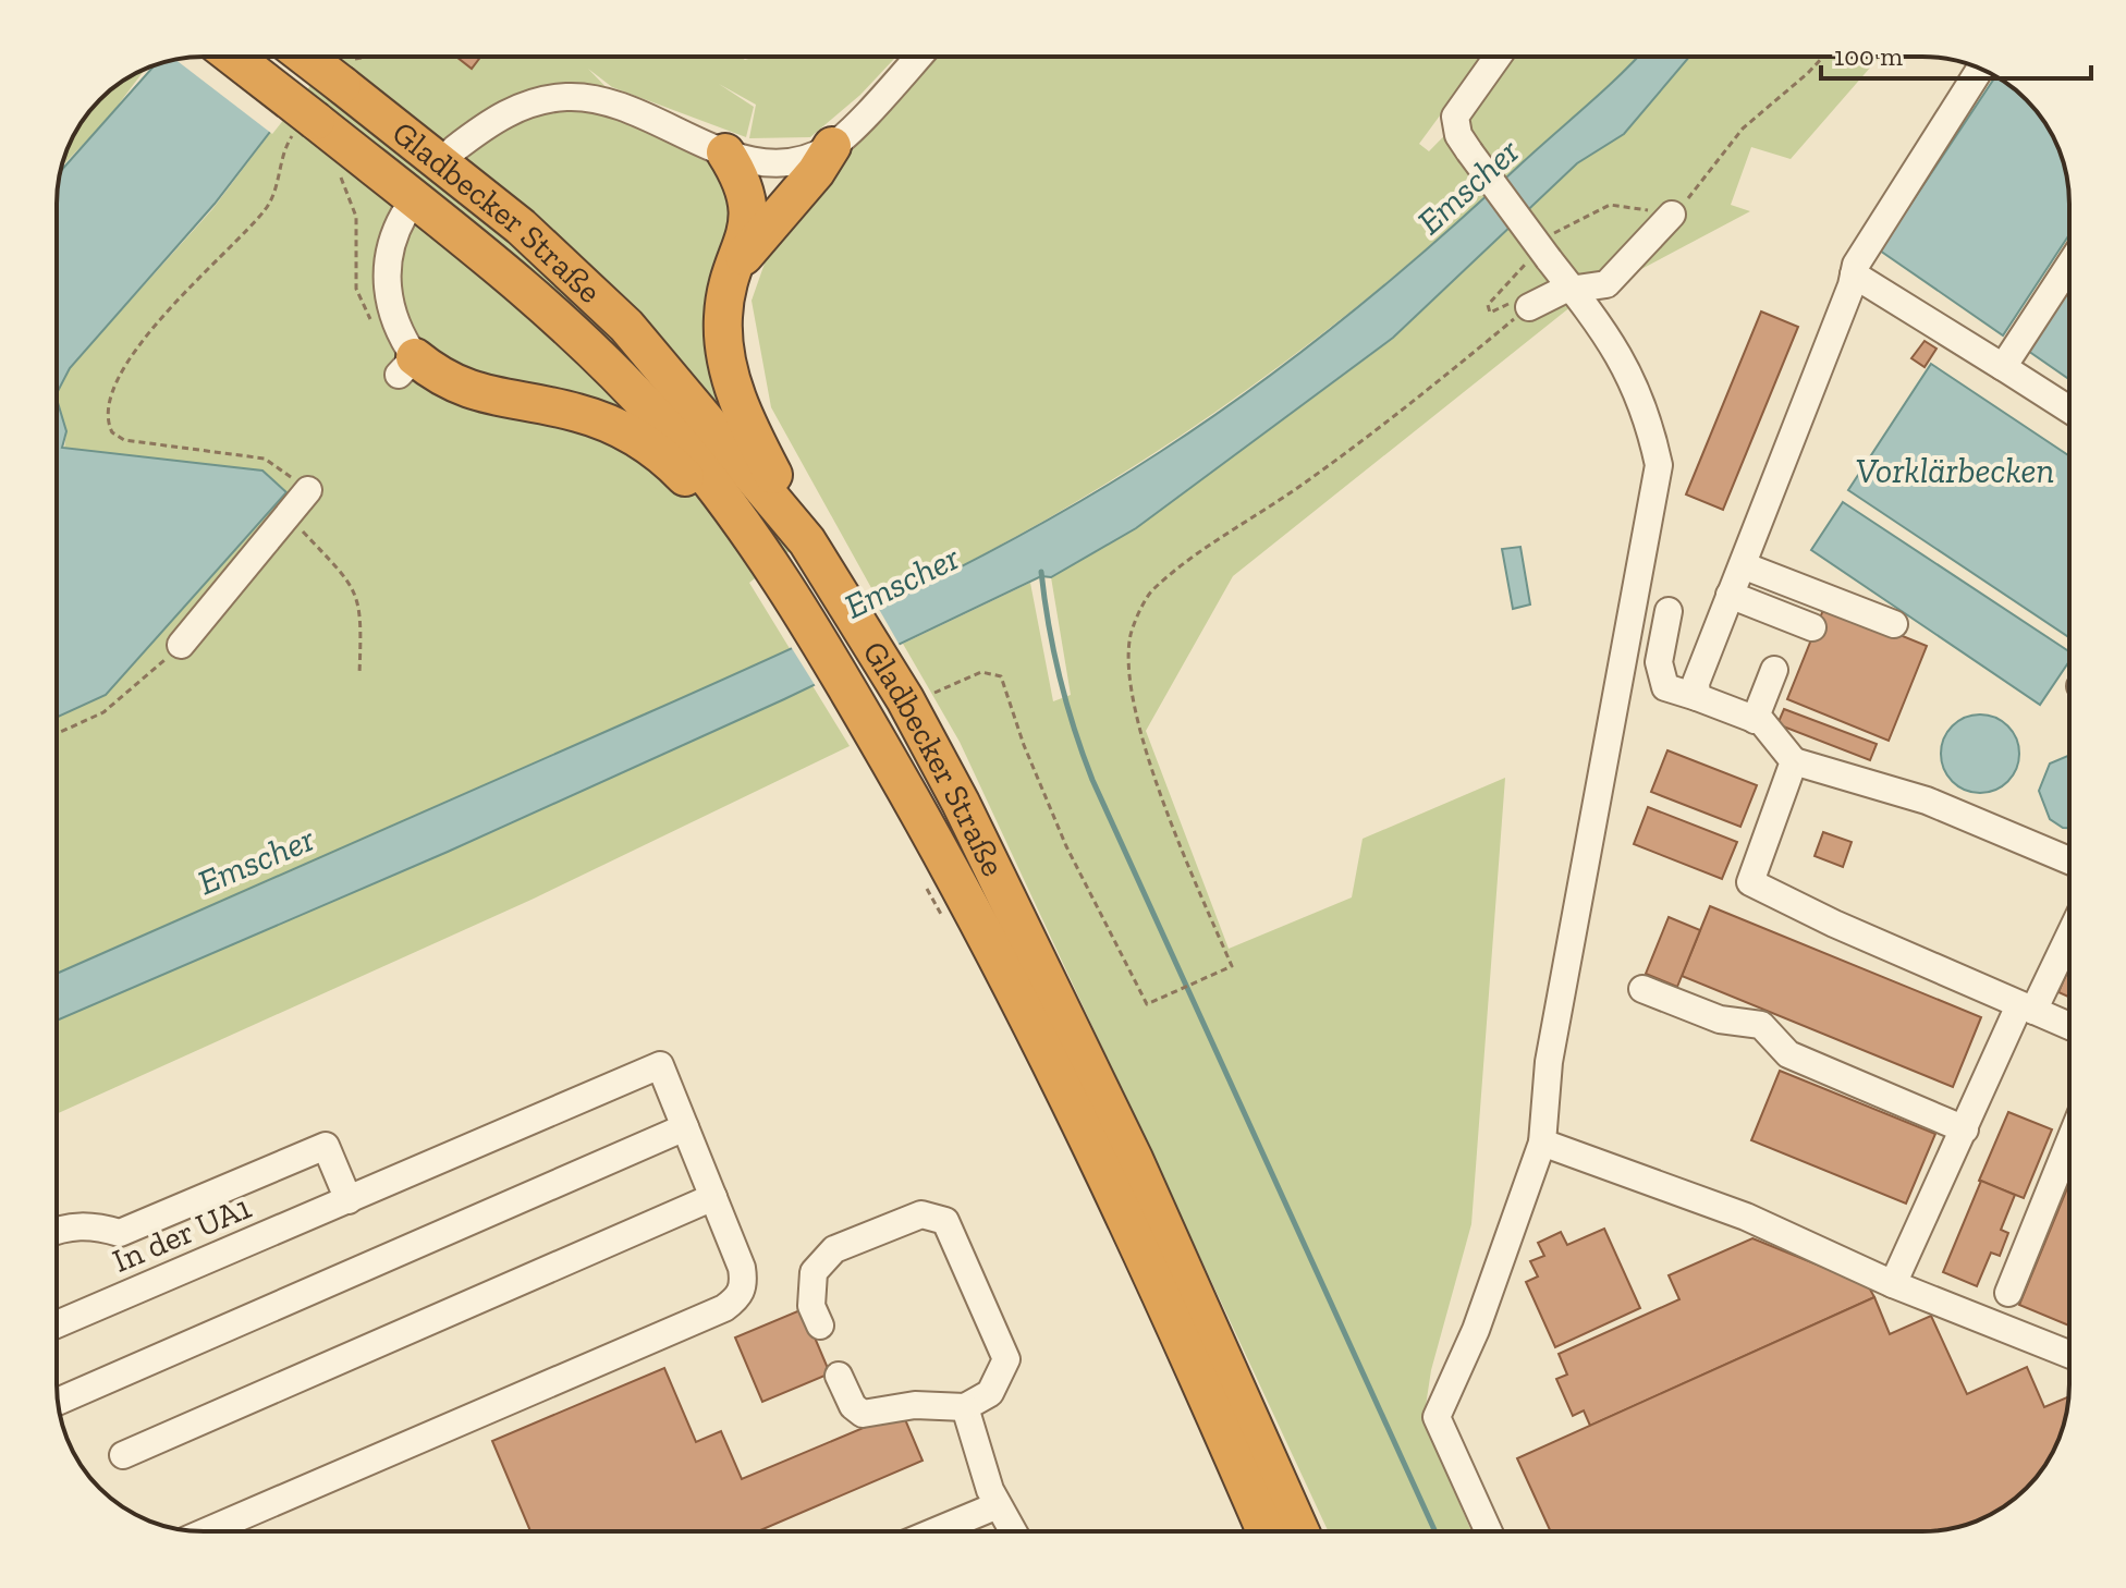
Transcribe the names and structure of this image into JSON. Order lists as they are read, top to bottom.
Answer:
{
  "streets": {
    "highway": ["Gladbecker Straße"],
    "street": ["In der UA1"]
  },
  "water": ["Emscher", "Vorklärbecken"],
  "scale_bar": "100 m"
}
